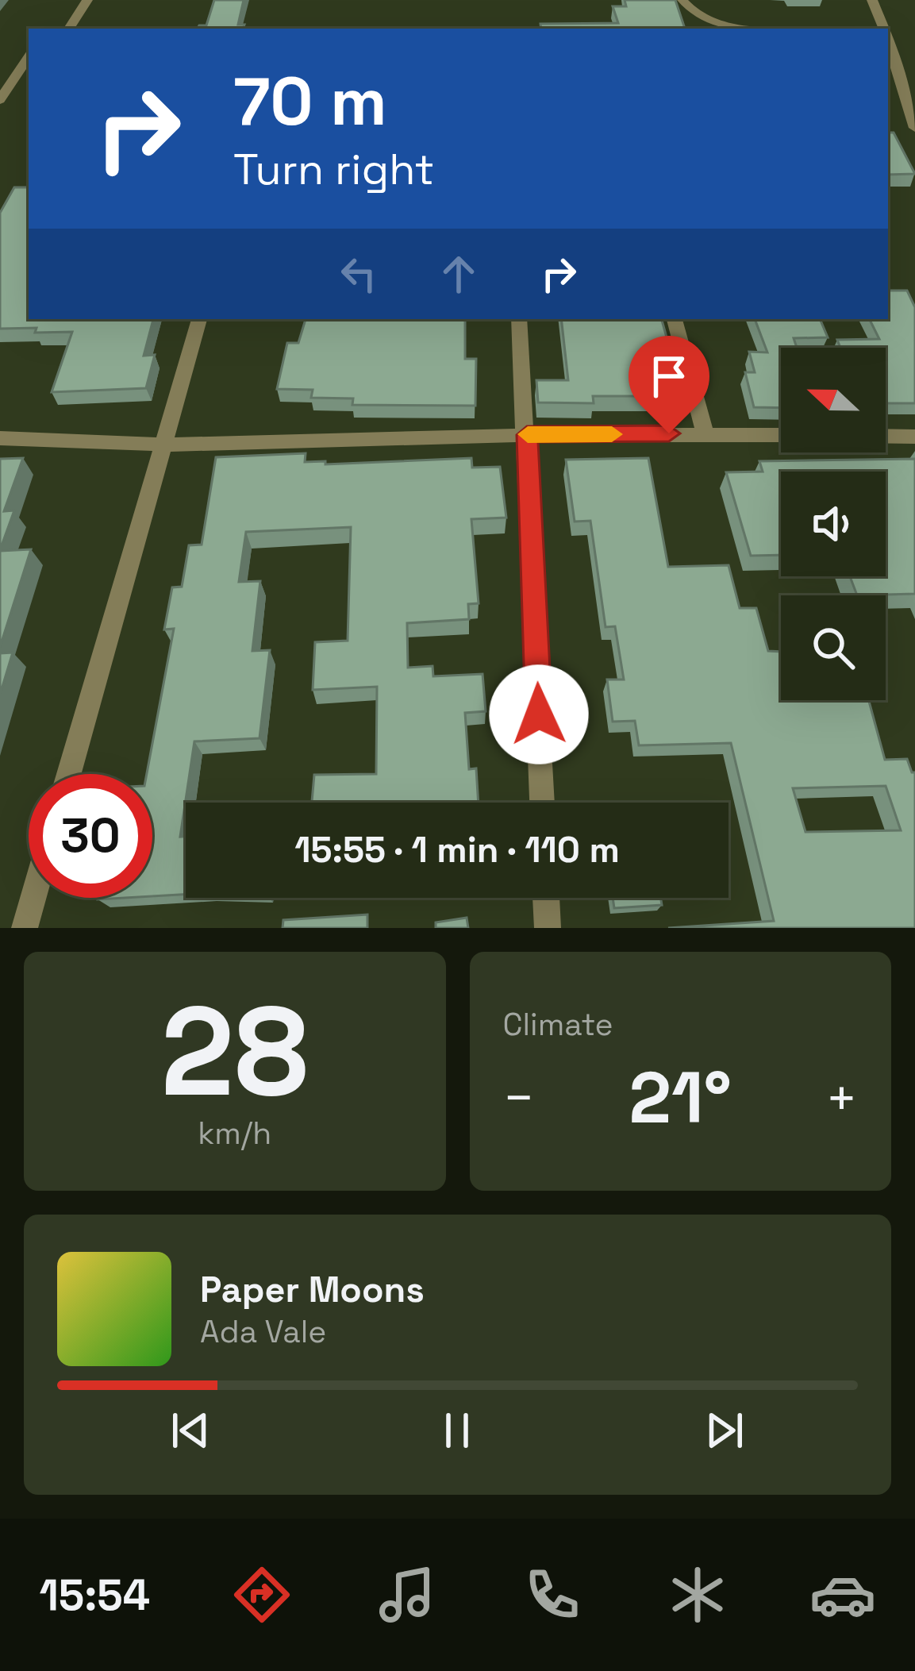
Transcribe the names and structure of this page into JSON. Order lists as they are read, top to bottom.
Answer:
{
  "north": "left",
  "page": {
    "turn": ["70 m", "Turn right"],
    "limit": "30",
    "trip": "15:55 · 1 min · 110 m",
    "tile": [
      ["28", "km/h"],
      "Climate"
    ],
    "heat": ["−", "21°", "+"],
    "song": ["Paper Moons", "Ada Vale"],
    "tabs": "15:54"
  }
}
